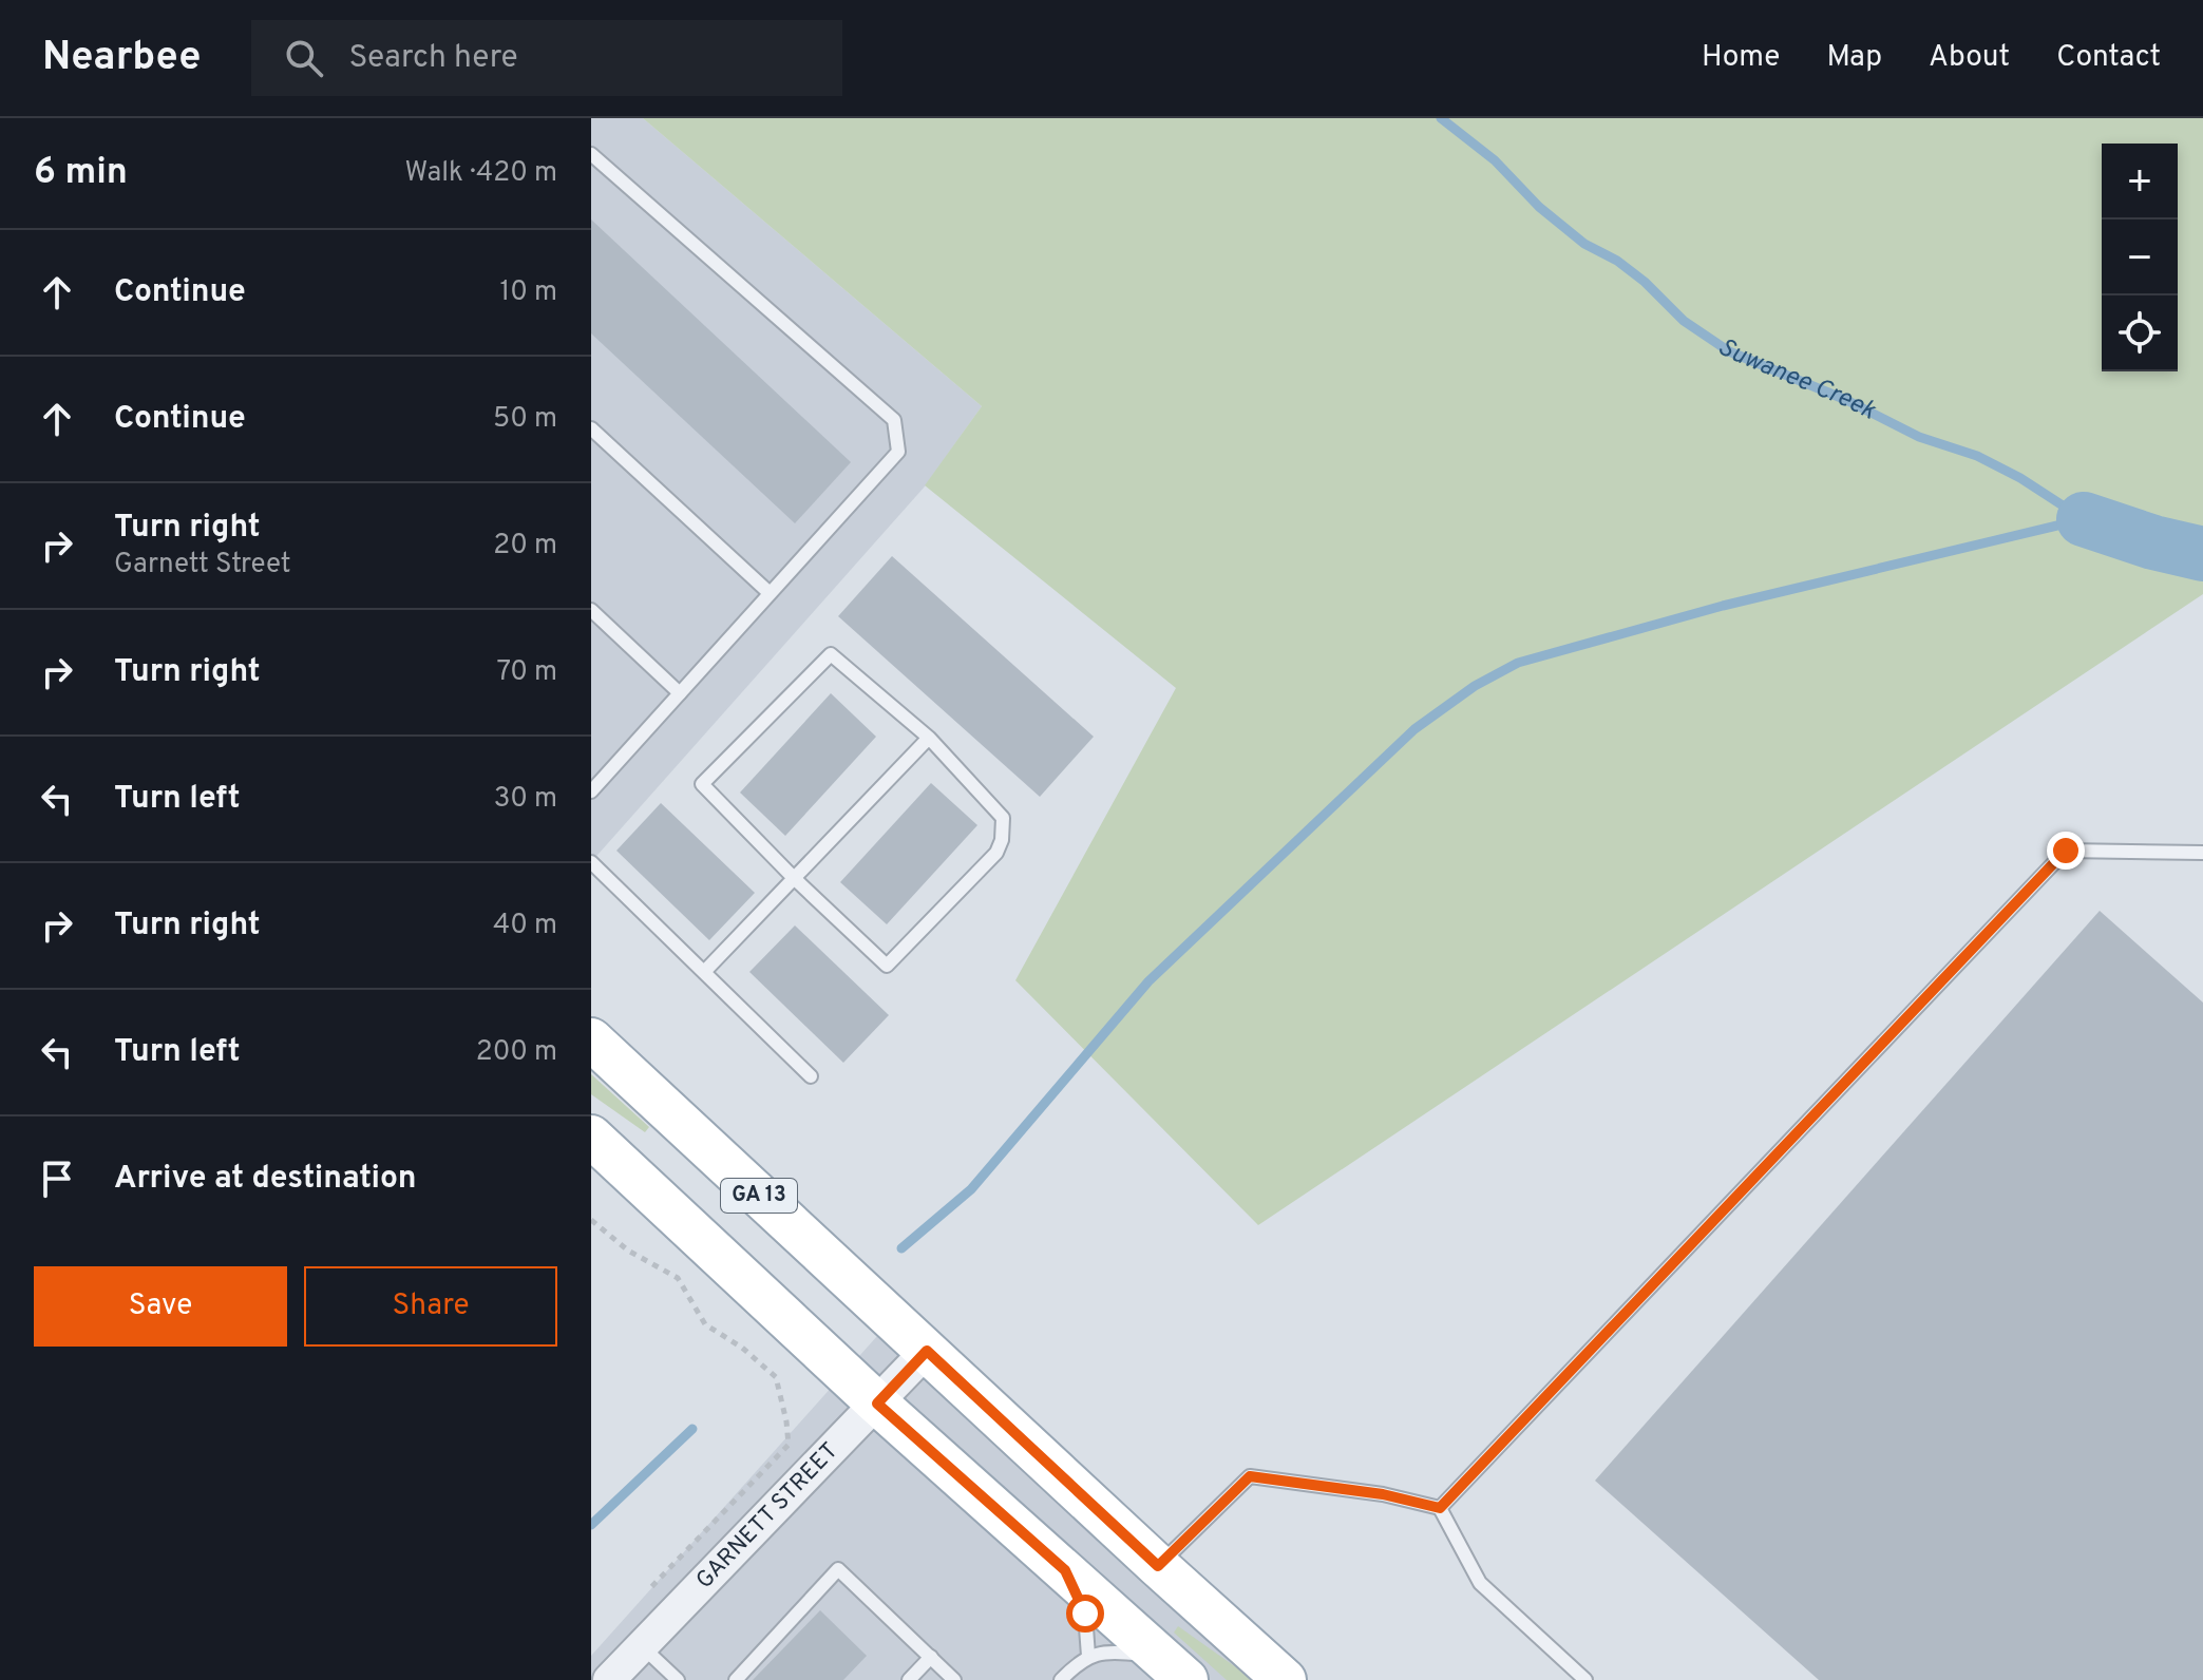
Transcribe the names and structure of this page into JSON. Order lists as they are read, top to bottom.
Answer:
{
  "streets": {
    "main road": ["GA 13"],
    "street": ["GARNETT STREET"]
  },
  "crossings": [
    ["GA 13", "GARNETT STREET"]
  ],
  "water": ["Suwanee Creek"],
  "page": {
    "header": "Nearbee",
    "search": "Search here",
    "nav": [
      "Home",
      "Map",
      "About",
      "Contact"
    ],
    "heading": ["6 min", "Walk · 420 m"],
    "map_buttons": ["+", "−"],
    "list": [
      ["Continue", "10 m"],
      ["Continue", "50 m"],
      ["Turn right", "Garnett Street", "20 m"],
      ["Turn right", "70 m"],
      ["Turn left", "30 m"],
      ["Turn right", "40 m"],
      ["Turn left", "200 m"],
      "Arrive at destination"
    ],
    "buttons": ["Save", "Share"]
  }
}
